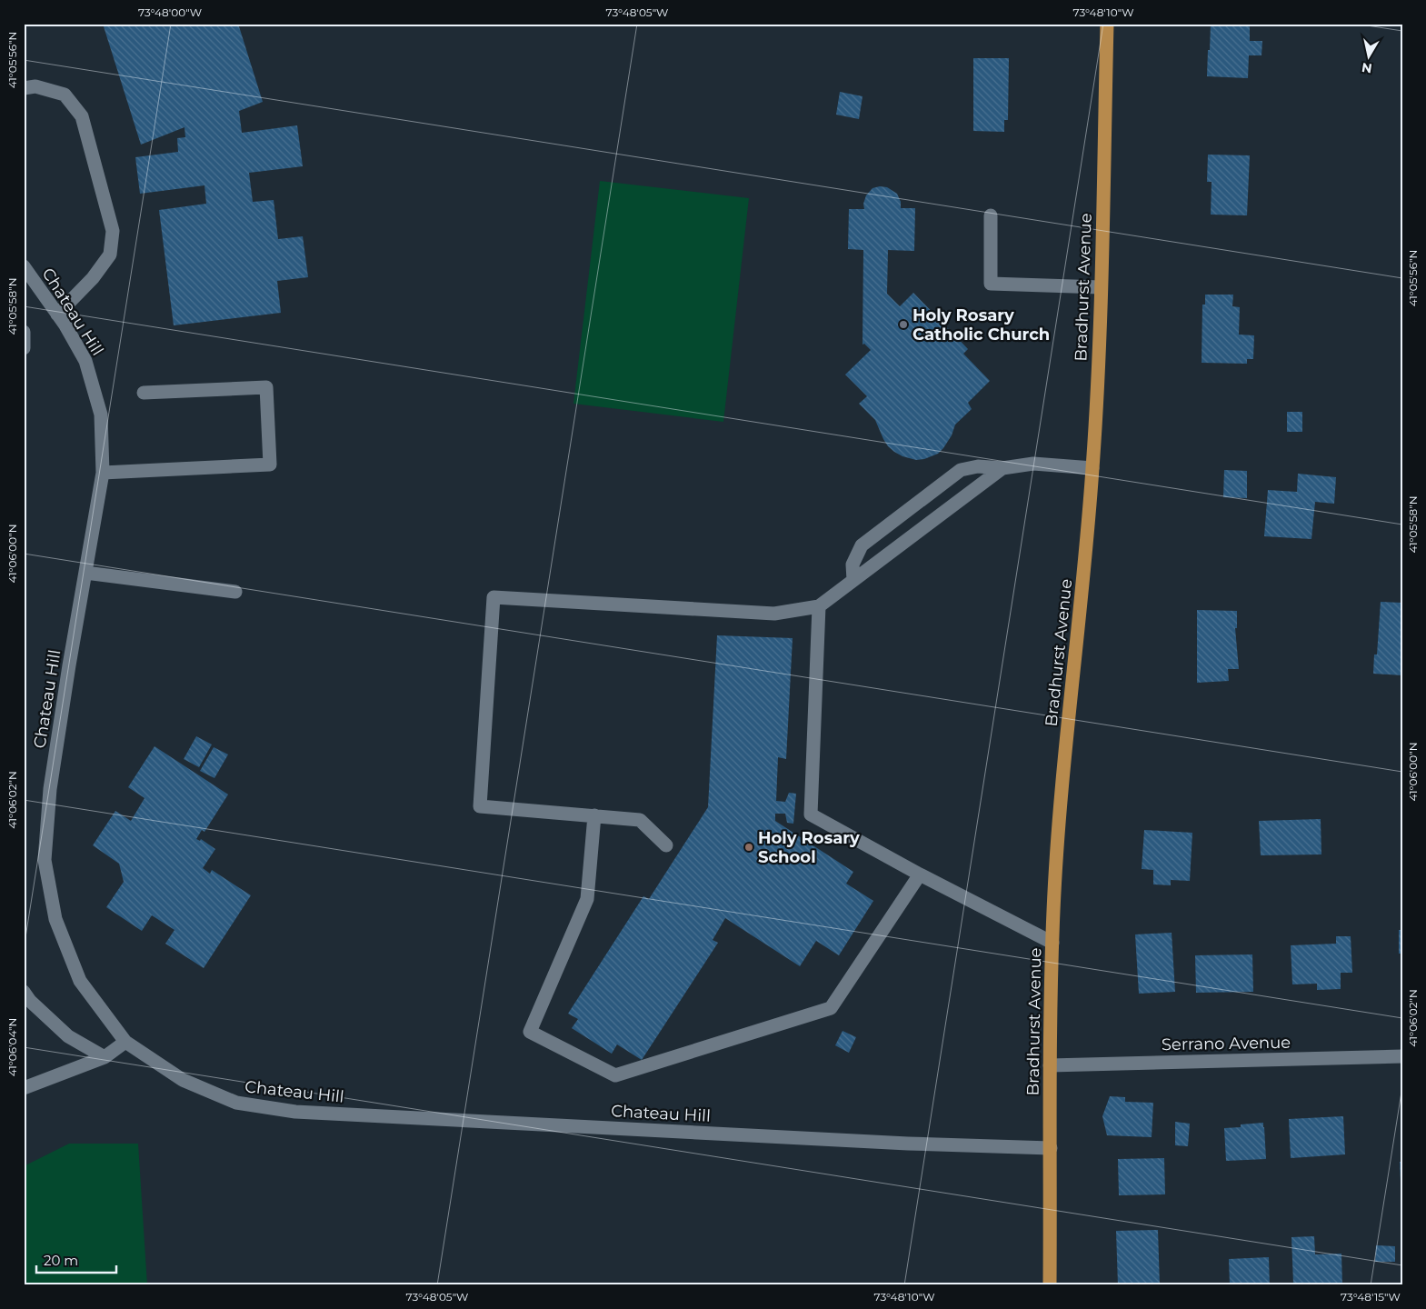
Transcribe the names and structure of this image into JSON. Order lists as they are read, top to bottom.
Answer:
{
  "streets": {
    "main road": ["Bradhurst Avenue"],
    "street": ["Chateau Hill", "Serrano Avenue"]
  },
  "crossings": [
    ["Bradhurst Avenue", "Chateau Hill"],
    ["Bradhurst Avenue", "Serrano Avenue"]
  ],
  "places": ["Holy Rosary Catholic Church", "Holy Rosary School"],
  "scale_bar": "20 m",
  "north": "bottom",
  "coordinates": [
    "73°48'00\"W",
    "73°48'05\"W",
    "73°48'10\"W",
    "41°05'56\"N",
    "41°05'58\"N",
    "41°06'00\"N",
    "41°06'02\"N",
    "41°06'04\"N",
    "73°48'15\"W"
  ]
}
